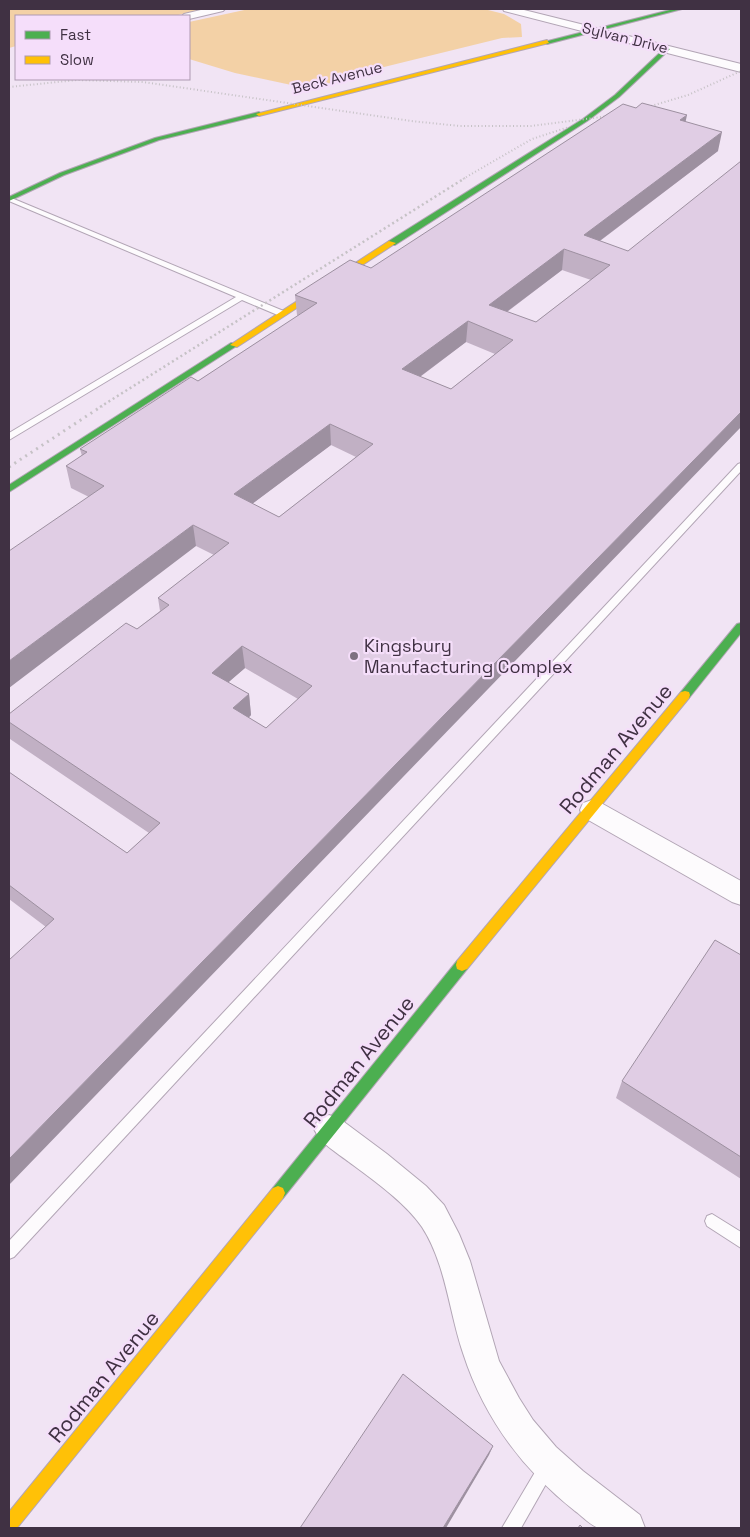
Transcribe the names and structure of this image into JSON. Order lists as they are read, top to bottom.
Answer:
{
  "streets": {
    "street": ["Sylvan Drive", "Beck Avenue", "Rodman Avenue"]
  },
  "crossings": [
    ["Sylvan Drive", "Beck Avenue"]
  ],
  "places": ["Kingsbury Manufacturing Complex"],
  "legend": ["Fast", "Slow"]
}
